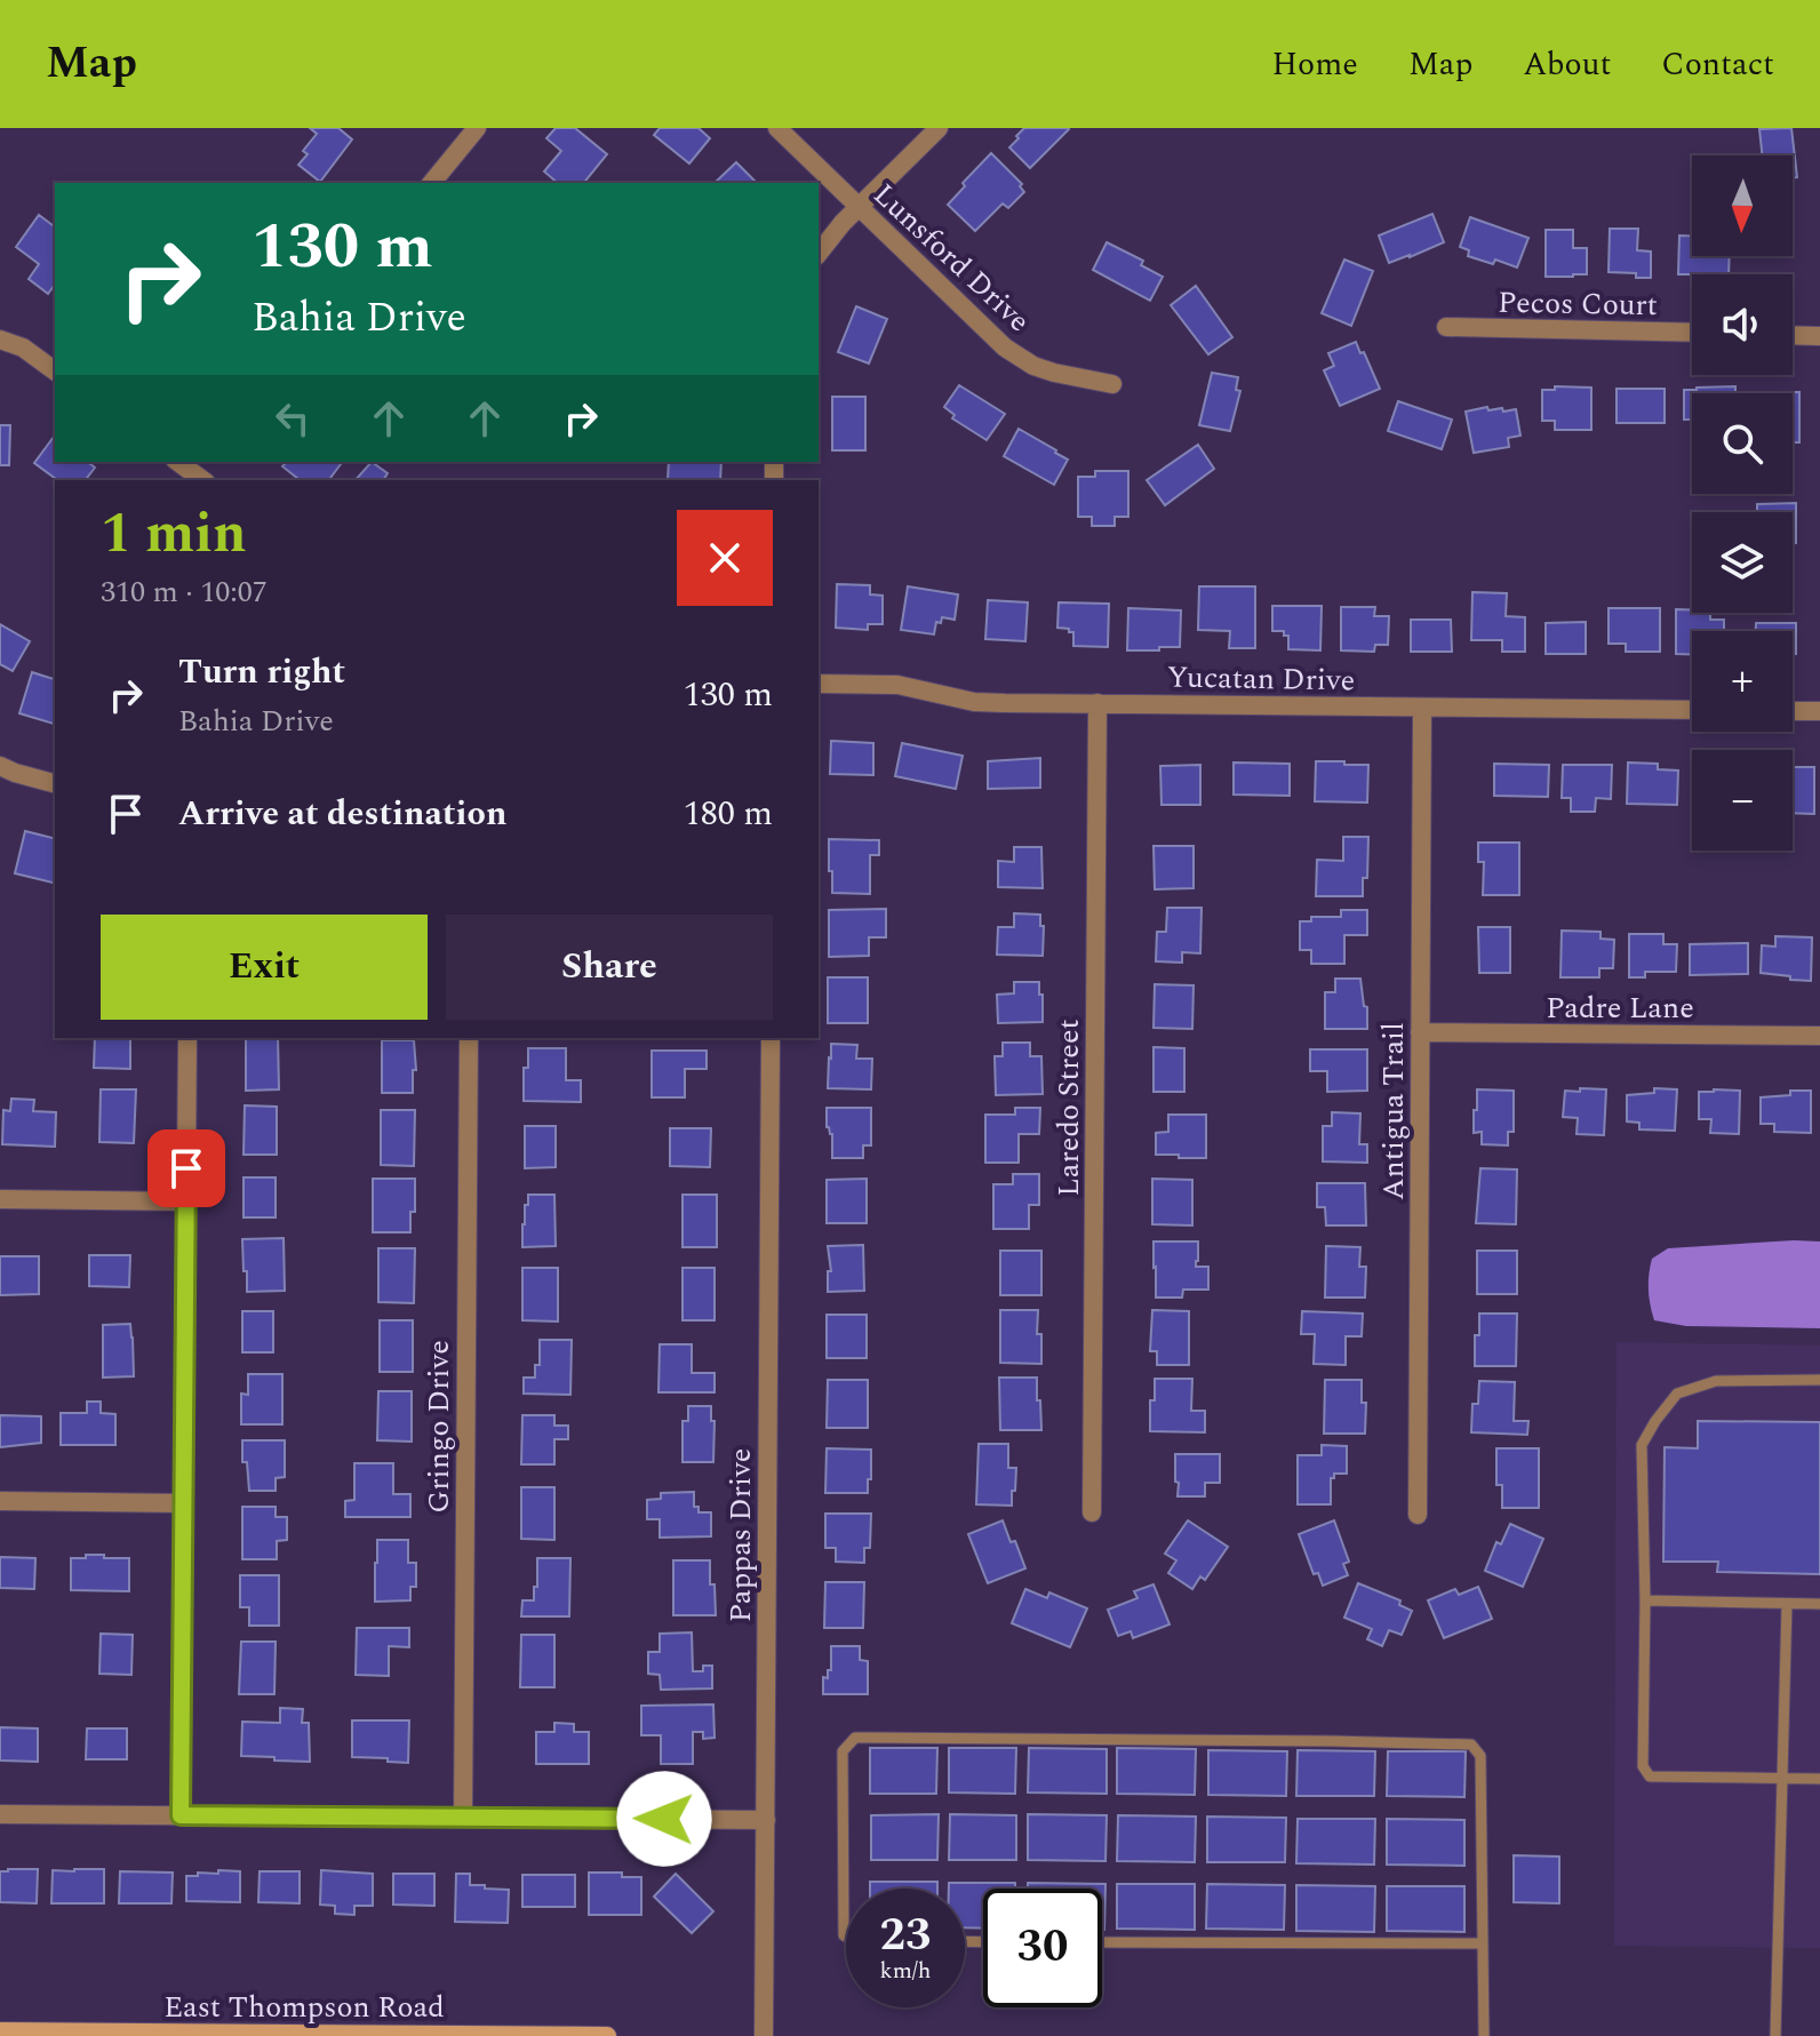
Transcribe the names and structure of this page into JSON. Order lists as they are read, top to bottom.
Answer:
{
  "streets": {
    "main road": ["East Thompson Road"],
    "street": [
      "Lunsford Drive",
      "Pecos Court",
      "Yucatan Drive",
      "Padre Lane",
      "Laredo Street",
      "Antigua Trail",
      "Gringo Drive",
      "Pappas Drive"
    ]
  },
  "crossings": [
    ["Yucatan Drive", "Laredo Street"],
    ["Yucatan Drive", "Antigua Trail"],
    ["Padre Lane", "Antigua Trail"]
  ],
  "north": "bottom",
  "page": {
    "header": "Map",
    "nav": [
      "Home",
      "Map",
      "About",
      "Contact"
    ],
    "map_buttons": ["+", "−"],
    "turn": ["130 m", "Bahia Drive"],
    "heading": ["1 min", "310 m · 10:07"],
    "list": [
      {
        "name": "Turn right",
        "note": "Bahia Drive",
        "value": "130 m"
      },
      {
        "name": "Arrive at destination",
        "value": "180 m"
      }
    ],
    "buttons": ["Exit", "Share"],
    "speed": "23 km/h",
    "limit": "30"
  }
}
